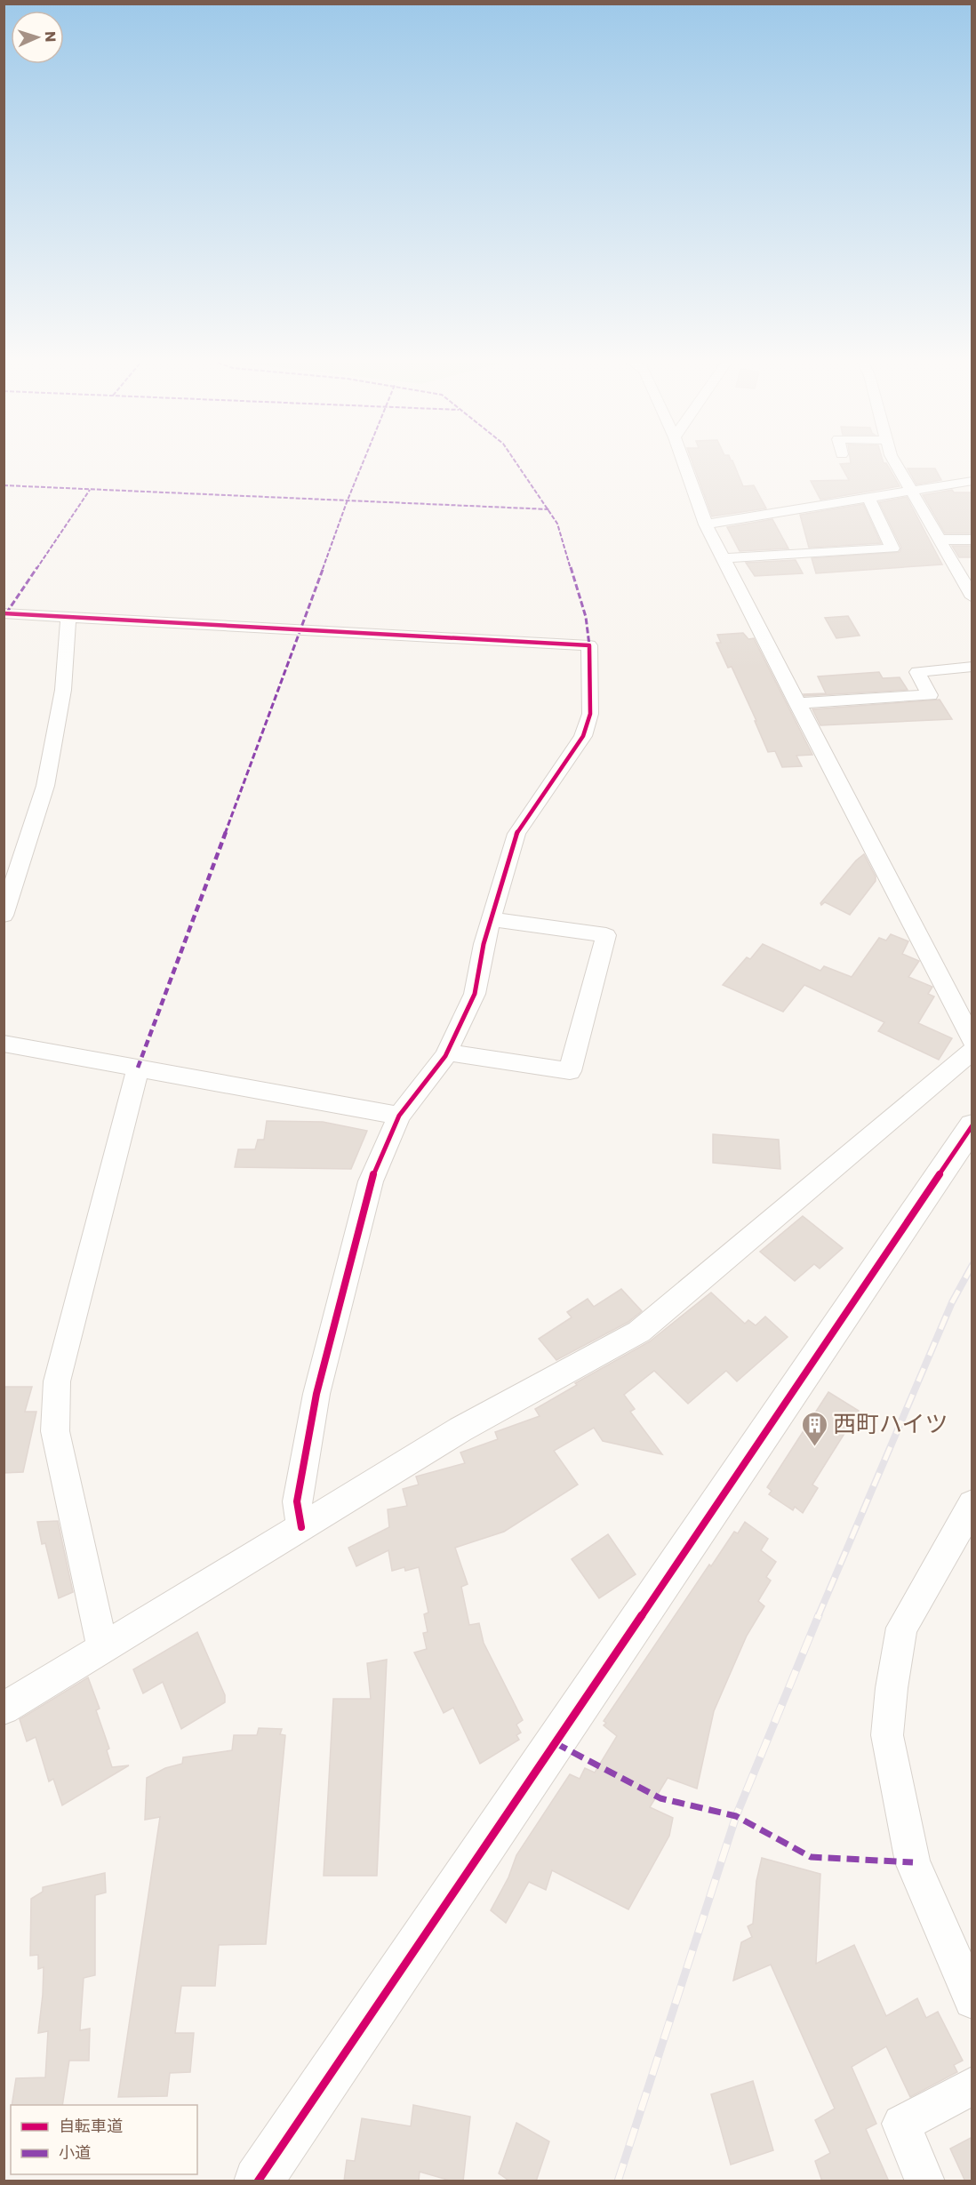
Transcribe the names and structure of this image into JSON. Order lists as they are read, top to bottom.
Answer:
{
  "places": {
    "building": ["西町ハイツ"]
  },
  "legend": ["自転車道", "小道"],
  "north": "right"
}
